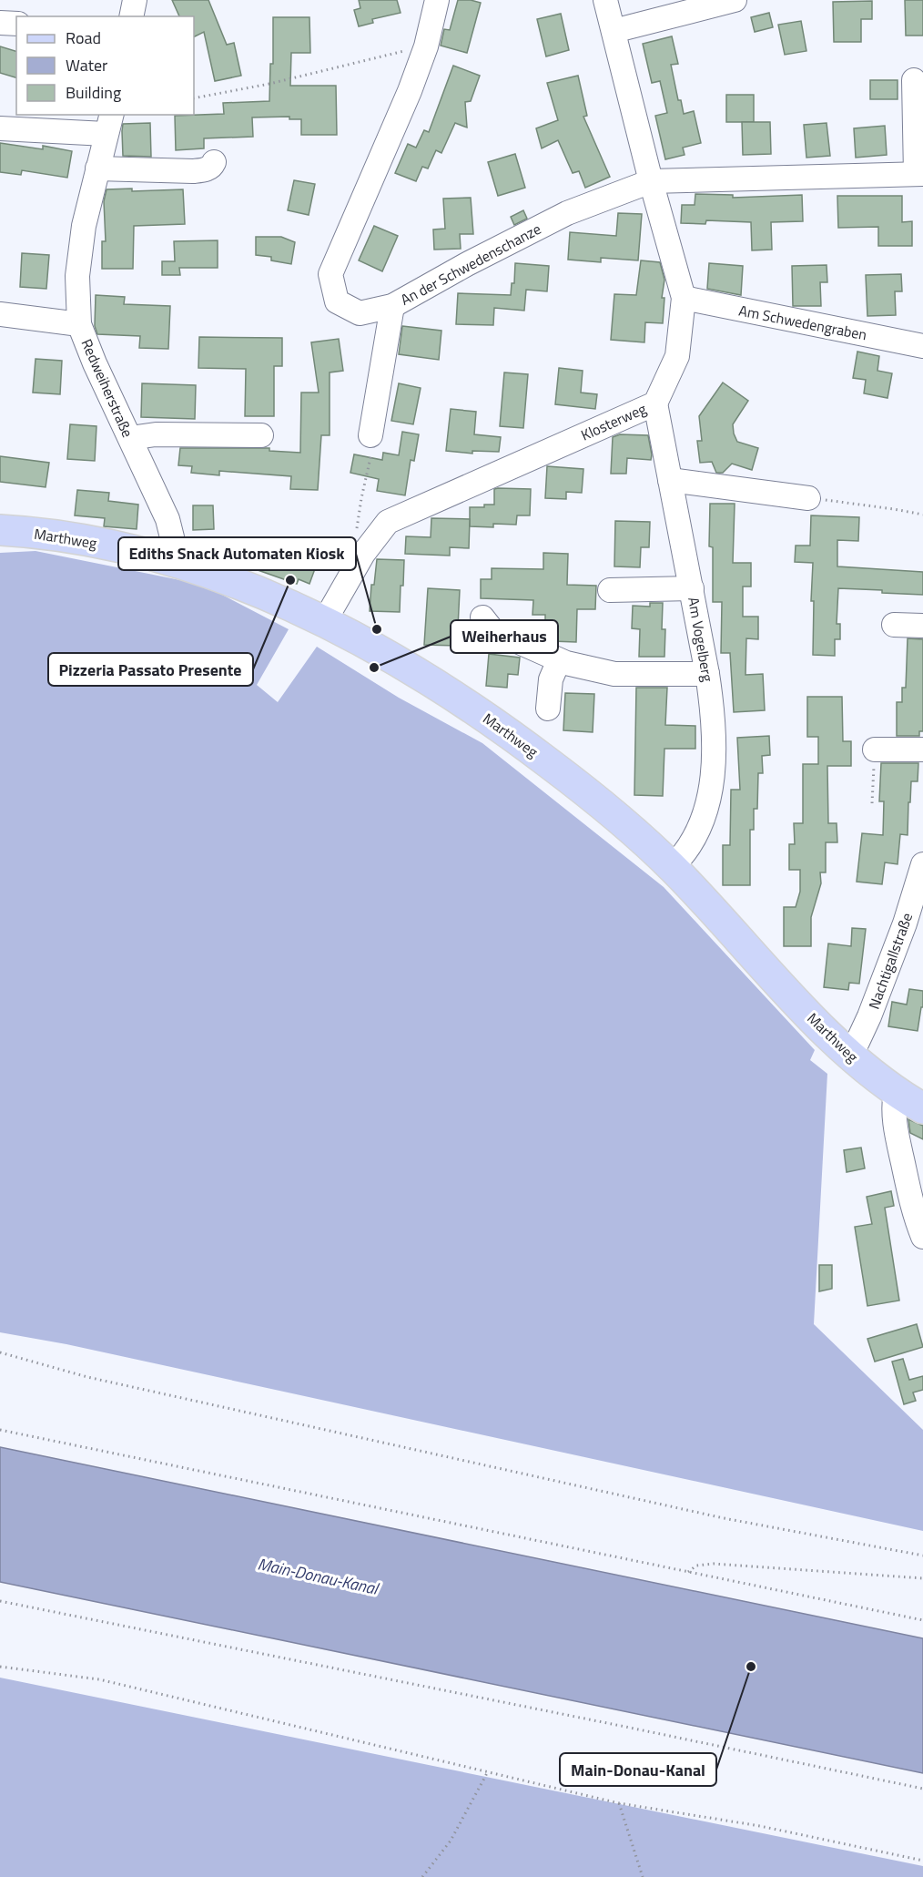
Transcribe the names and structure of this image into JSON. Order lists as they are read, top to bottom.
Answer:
{
  "streets": {
    "main road": ["Marthweg"],
    "street": [
      "An der Schwedenschanze",
      "Am Schwedengraben",
      "Redweiherstraße",
      "Klosterweg",
      "Am Vogelberg",
      "Nachtigallstraße"
    ]
  },
  "crossings": [
    ["An der Schwedenschanze", "Klosterweg"],
    ["Am Schwedengraben", "Klosterweg"],
    ["Redweiherstraße", "Marthweg"],
    ["Klosterweg", "Marthweg"],
    ["Klosterweg", "Am Vogelberg"],
    ["Marthweg", "Am Vogelberg"],
    ["Marthweg", "Nachtigallstraße"]
  ],
  "water": ["Main-Donau-Kanal"],
  "places": [
    "Pizzeria Passato Presente",
    "Ediths Snack Automaten Kiosk",
    "Weiherhaus",
    "Main-Donau-Kanal"
  ],
  "legend": ["Road", "Water", "Building"]
}
